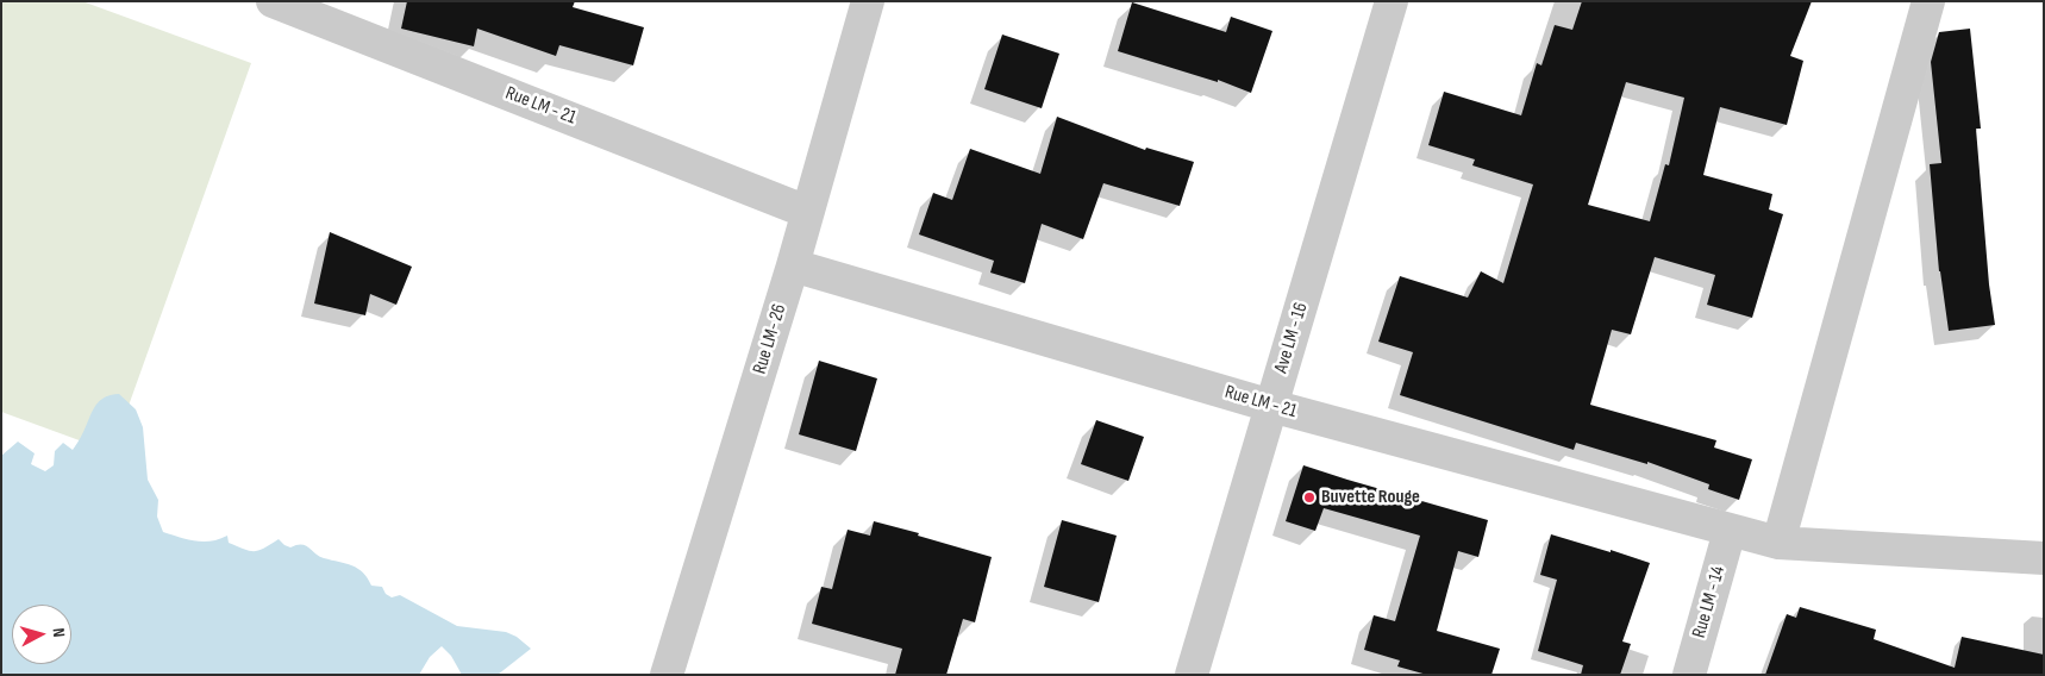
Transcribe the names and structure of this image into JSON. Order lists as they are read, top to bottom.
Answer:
{
  "streets": {
    "street": [
      "Rue LM - 21",
      "Ave LM - 16",
      "Rue LM- 26",
      "Rue LM - 14"
    ]
  },
  "crossings": [
    ["Rue LM - 21", "Ave LM - 16"],
    ["Rue LM - 21", "Rue LM- 26"],
    ["Rue LM - 21", "Rue LM - 14"]
  ],
  "places": ["Buvette Rouge"],
  "north": "right"
}
